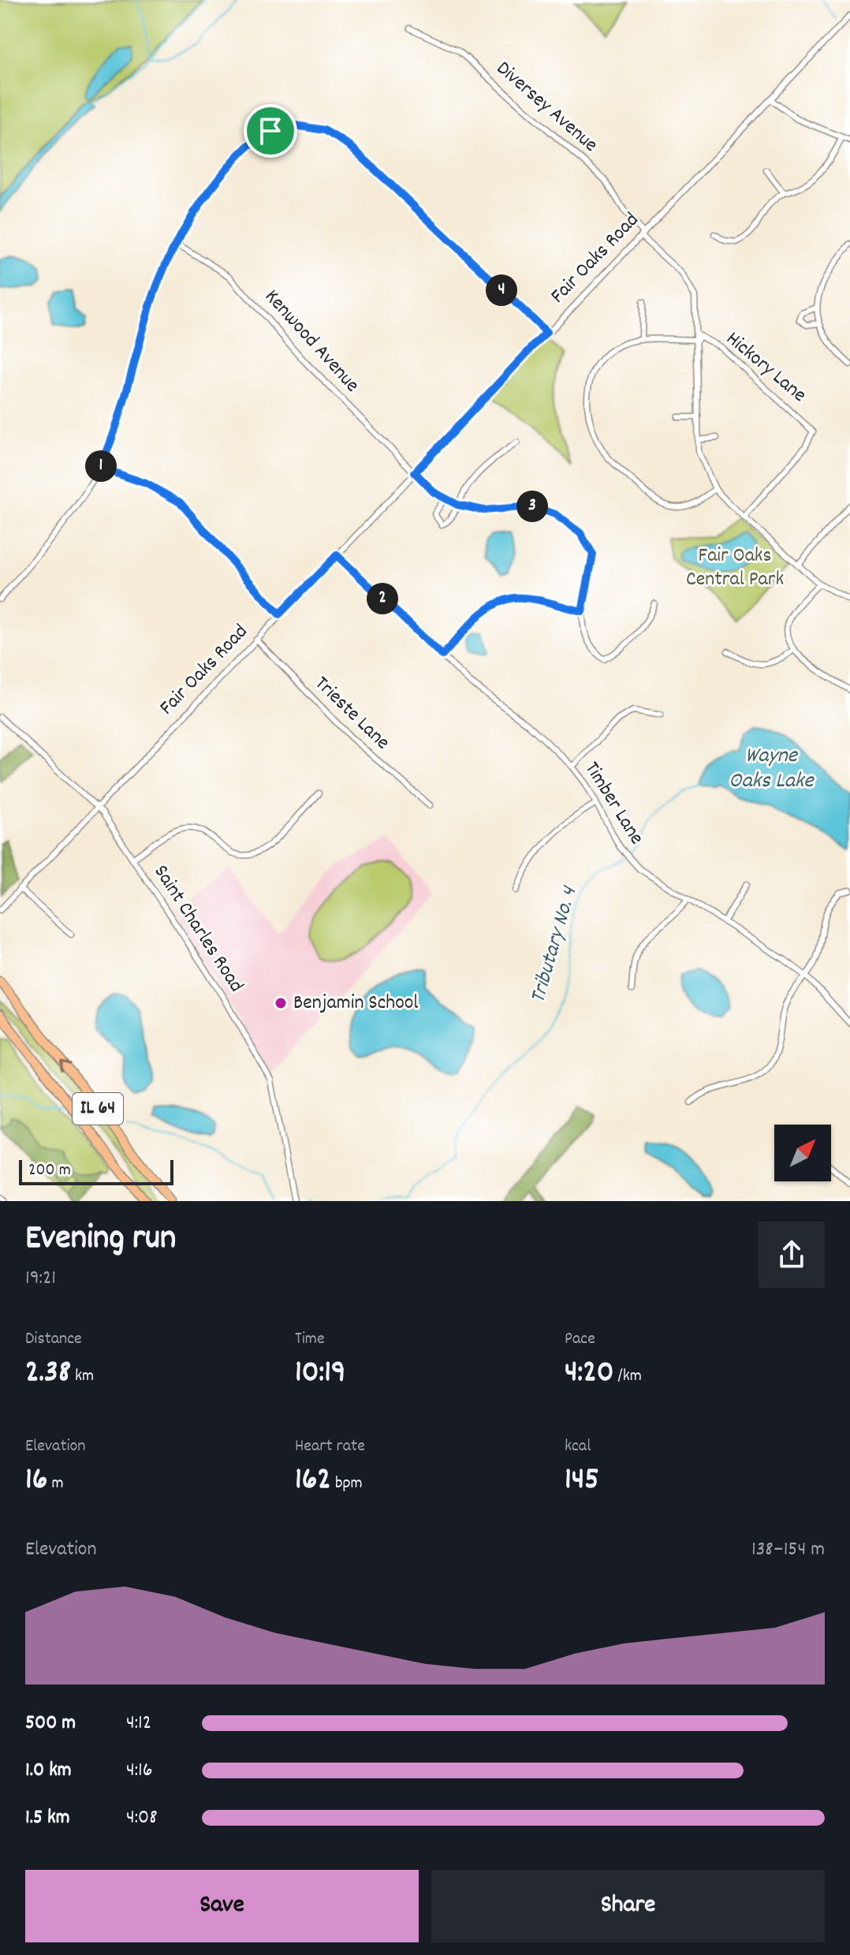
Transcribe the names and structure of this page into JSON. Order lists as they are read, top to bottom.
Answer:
{
  "streets": {
    "main road": ["IL 64"],
    "street": [
      "Diversey Avenue",
      "Fair Oaks Road",
      "Kenwood Avenue",
      "Hickory Lane",
      "Trieste Lane",
      "Timber Lane",
      "Saint Charles Road"
    ]
  },
  "crossings": [
    ["Diversey Avenue", "Fair Oaks Road"],
    ["Diversey Avenue", "Hickory Lane"],
    ["Fair Oaks Road", "Kenwood Avenue"],
    ["Fair Oaks Road", "Trieste Lane"],
    ["Fair Oaks Road", "Timber Lane"],
    ["Fair Oaks Road", "Saint Charles Road"]
  ],
  "water": ["Wayne Oaks Lake", "Tributary No. 4"],
  "parks": ["Fair Oaks Central Park"],
  "places": ["Benjamin School"],
  "scale_bar": "200 m",
  "north": "top right",
  "page": {
    "pins": [
      "4",
      "1",
      "3",
      "2"
    ],
    "scale": "200 m",
    "heading": ["Evening run", "19:21"],
    "stats": [
      ["Distance", "2.38 km"],
      ["Time", "10:19"],
      ["Pace", "4:20 /km"],
      ["Elevation", "16 m"],
      ["Heart rate", "162 bpm"],
      ["kcal", "145"]
    ],
    "chart": ["Elevation", "138–154 m"],
    "list": [
      {
        "name": "500 m",
        "note": "4:12"
      },
      {
        "name": "1.0 km",
        "note": "4:16"
      },
      {
        "name": "1.5 km",
        "note": "4:08"
      }
    ],
    "buttons": ["Save", "Share"]
  }
}
